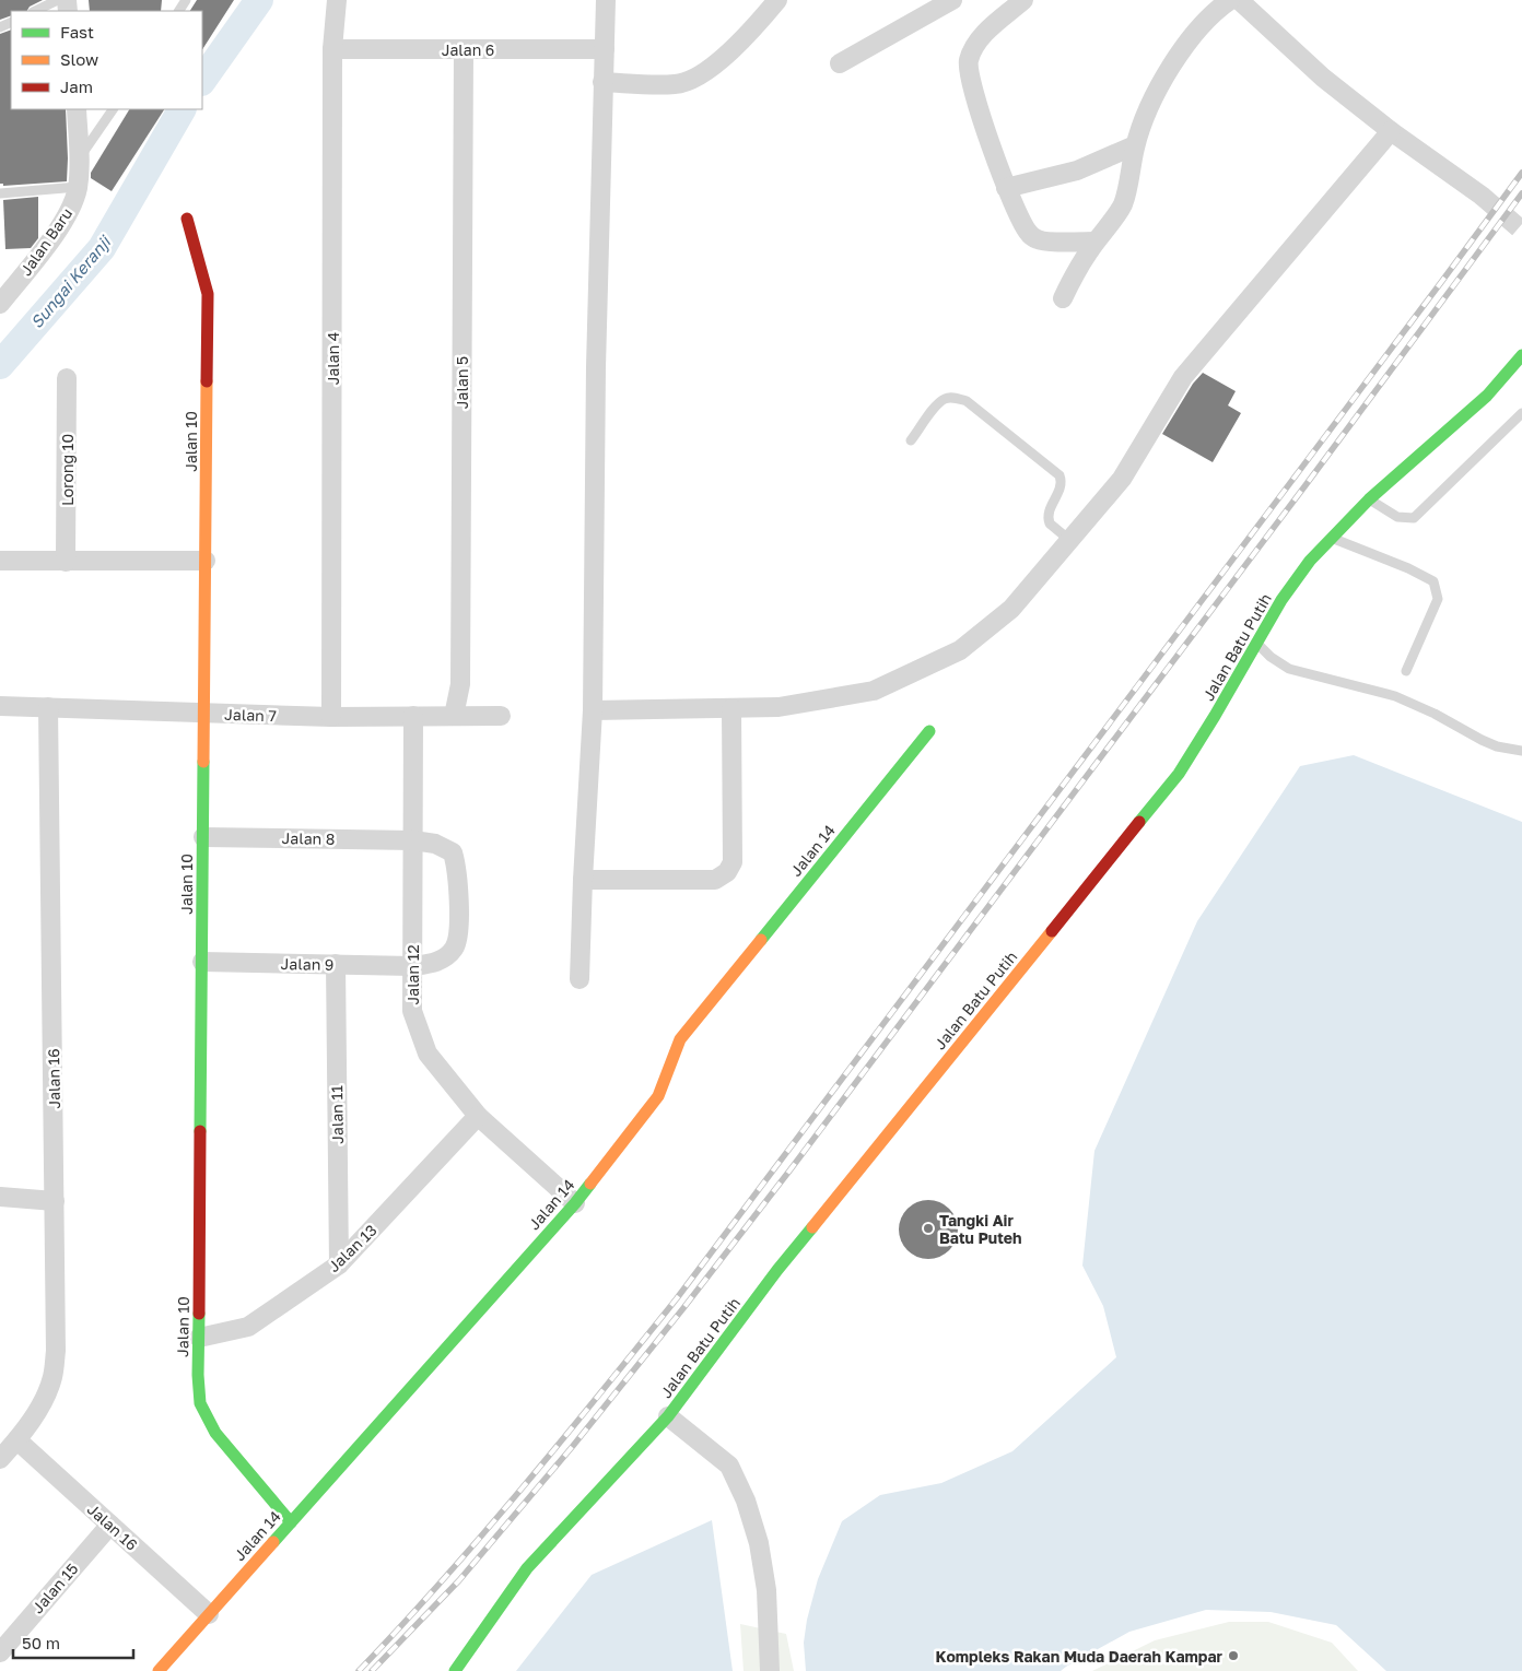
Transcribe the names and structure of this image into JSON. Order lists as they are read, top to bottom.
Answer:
{
  "streets": {
    "street": [
      "Jalan 6",
      "Jalan Baru",
      "Jalan 4",
      "Jalan 5",
      "Jalan 10",
      "Lorong 10",
      "Jalan Batu Putih",
      "Jalan 7",
      "Jalan 8",
      "Jalan 14",
      "Jalan 9",
      "Jalan 12",
      "Jalan 16",
      "Jalan 11",
      "Jalan 13",
      "Jalan 15"
    ]
  },
  "crossings": [
    ["Jalan 6", "Jalan 4"],
    ["Jalan 6", "Jalan 5"],
    ["Jalan 4", "Jalan 7"],
    ["Jalan 5", "Jalan 7"],
    ["Jalan 10", "Jalan 7"],
    ["Jalan 10", "Jalan 8"],
    ["Jalan 10", "Jalan 14"],
    ["Jalan 10", "Jalan 9"],
    ["Jalan 10", "Jalan 13"],
    ["Jalan 7", "Jalan 12"],
    ["Jalan 7", "Jalan 16"],
    ["Jalan 8", "Jalan 9"],
    ["Jalan 8", "Jalan 12"],
    ["Jalan 14", "Jalan 12"],
    ["Jalan 14", "Jalan 16"],
    ["Jalan 9", "Jalan 12"],
    ["Jalan 9", "Jalan 11"],
    ["Jalan 12", "Jalan 13"],
    ["Jalan 16", "Jalan 15"],
    ["Jalan 11", "Jalan 13"]
  ],
  "water": ["Sungai Keranji"],
  "places": ["Tangki Air Batu Puteh", "Kompleks Rakan Muda Daerah Kampar"],
  "legend": ["Fast", "Slow", "Jam"],
  "scale_bar": "50 m"
}
